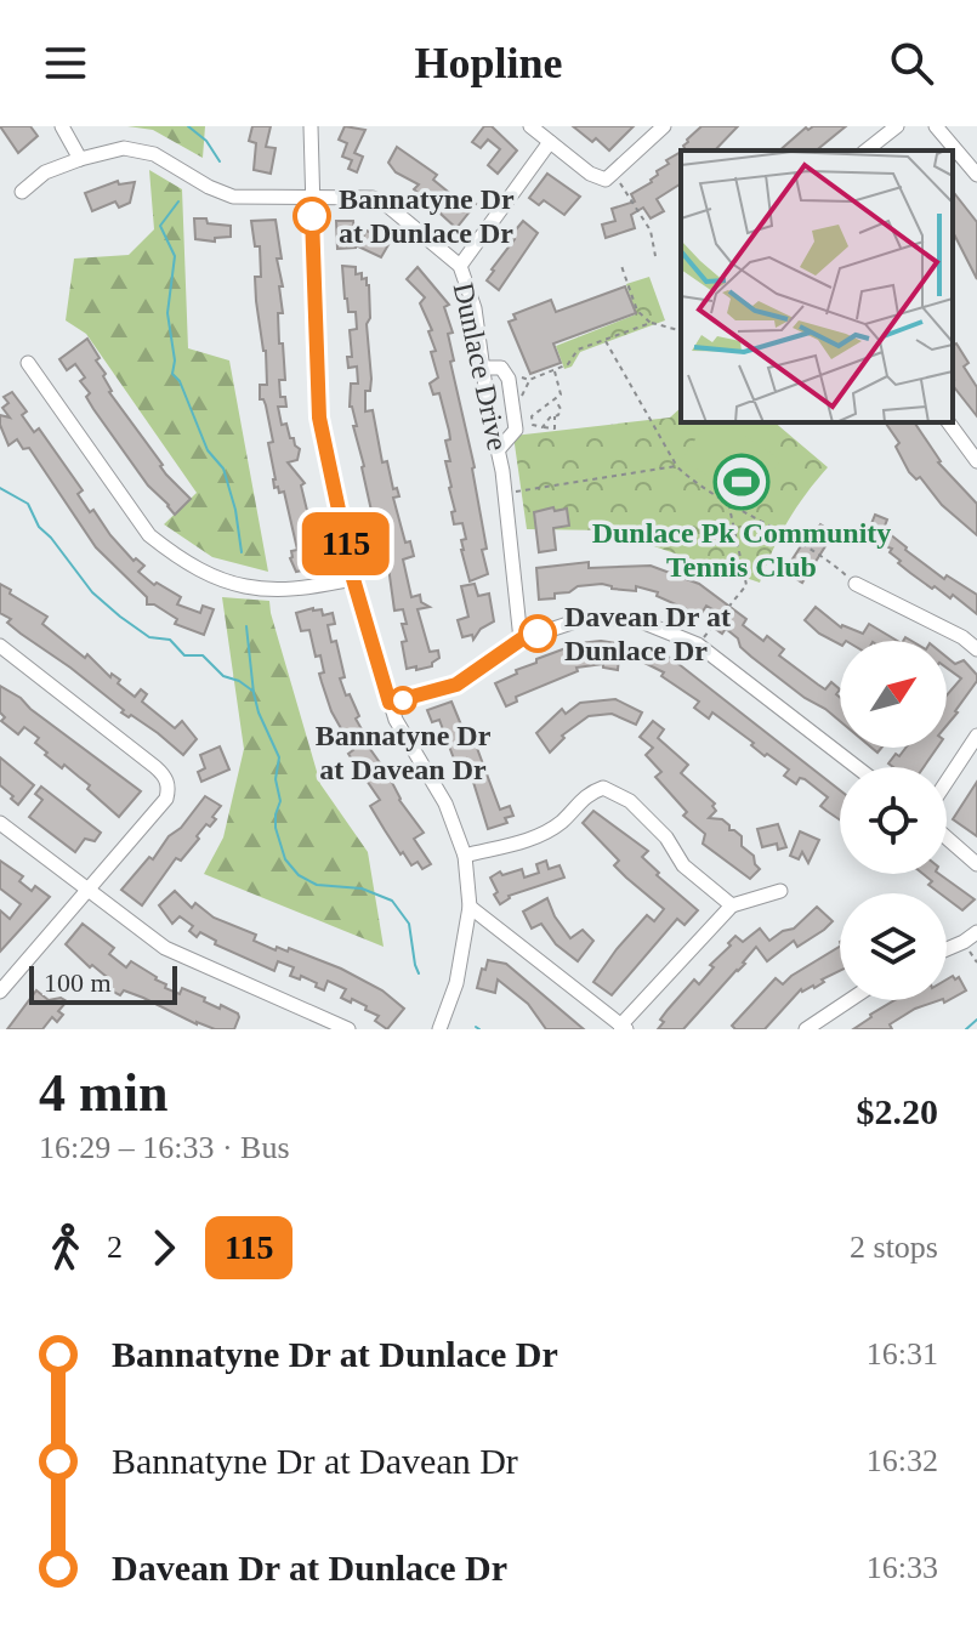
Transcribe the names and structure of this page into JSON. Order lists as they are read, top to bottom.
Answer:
{
  "streets": {
    "street": ["Dunlace Drive"]
  },
  "places": {
    "other": ["Bannatyne Dr at Dunlace Dr", "Davean Dr at Dunlace Dr", "Bannatyne Dr at Davean Dr"],
    "sports": ["Dunlace Pk Community Tennis Club"]
  },
  "lines": ["bus line 115"],
  "scale_bar": "100 m",
  "north": "top right",
  "page": {
    "header": "Hopline",
    "on_map": "115",
    "scale": "100 m",
    "heading": ["4 min", "16:29 – 16:33 · Bus", "$2.20"],
    "legs": ["2", "115", "2 stops"],
    "list": [
      {
        "name": "Bannatyne Dr at Dunlace Dr",
        "value": "16:31"
      },
      {
        "name": "Bannatyne Dr at Davean Dr",
        "value": "16:32"
      },
      {
        "name": "Davean Dr at Dunlace Dr",
        "value": "16:33"
      }
    ]
  }
}
